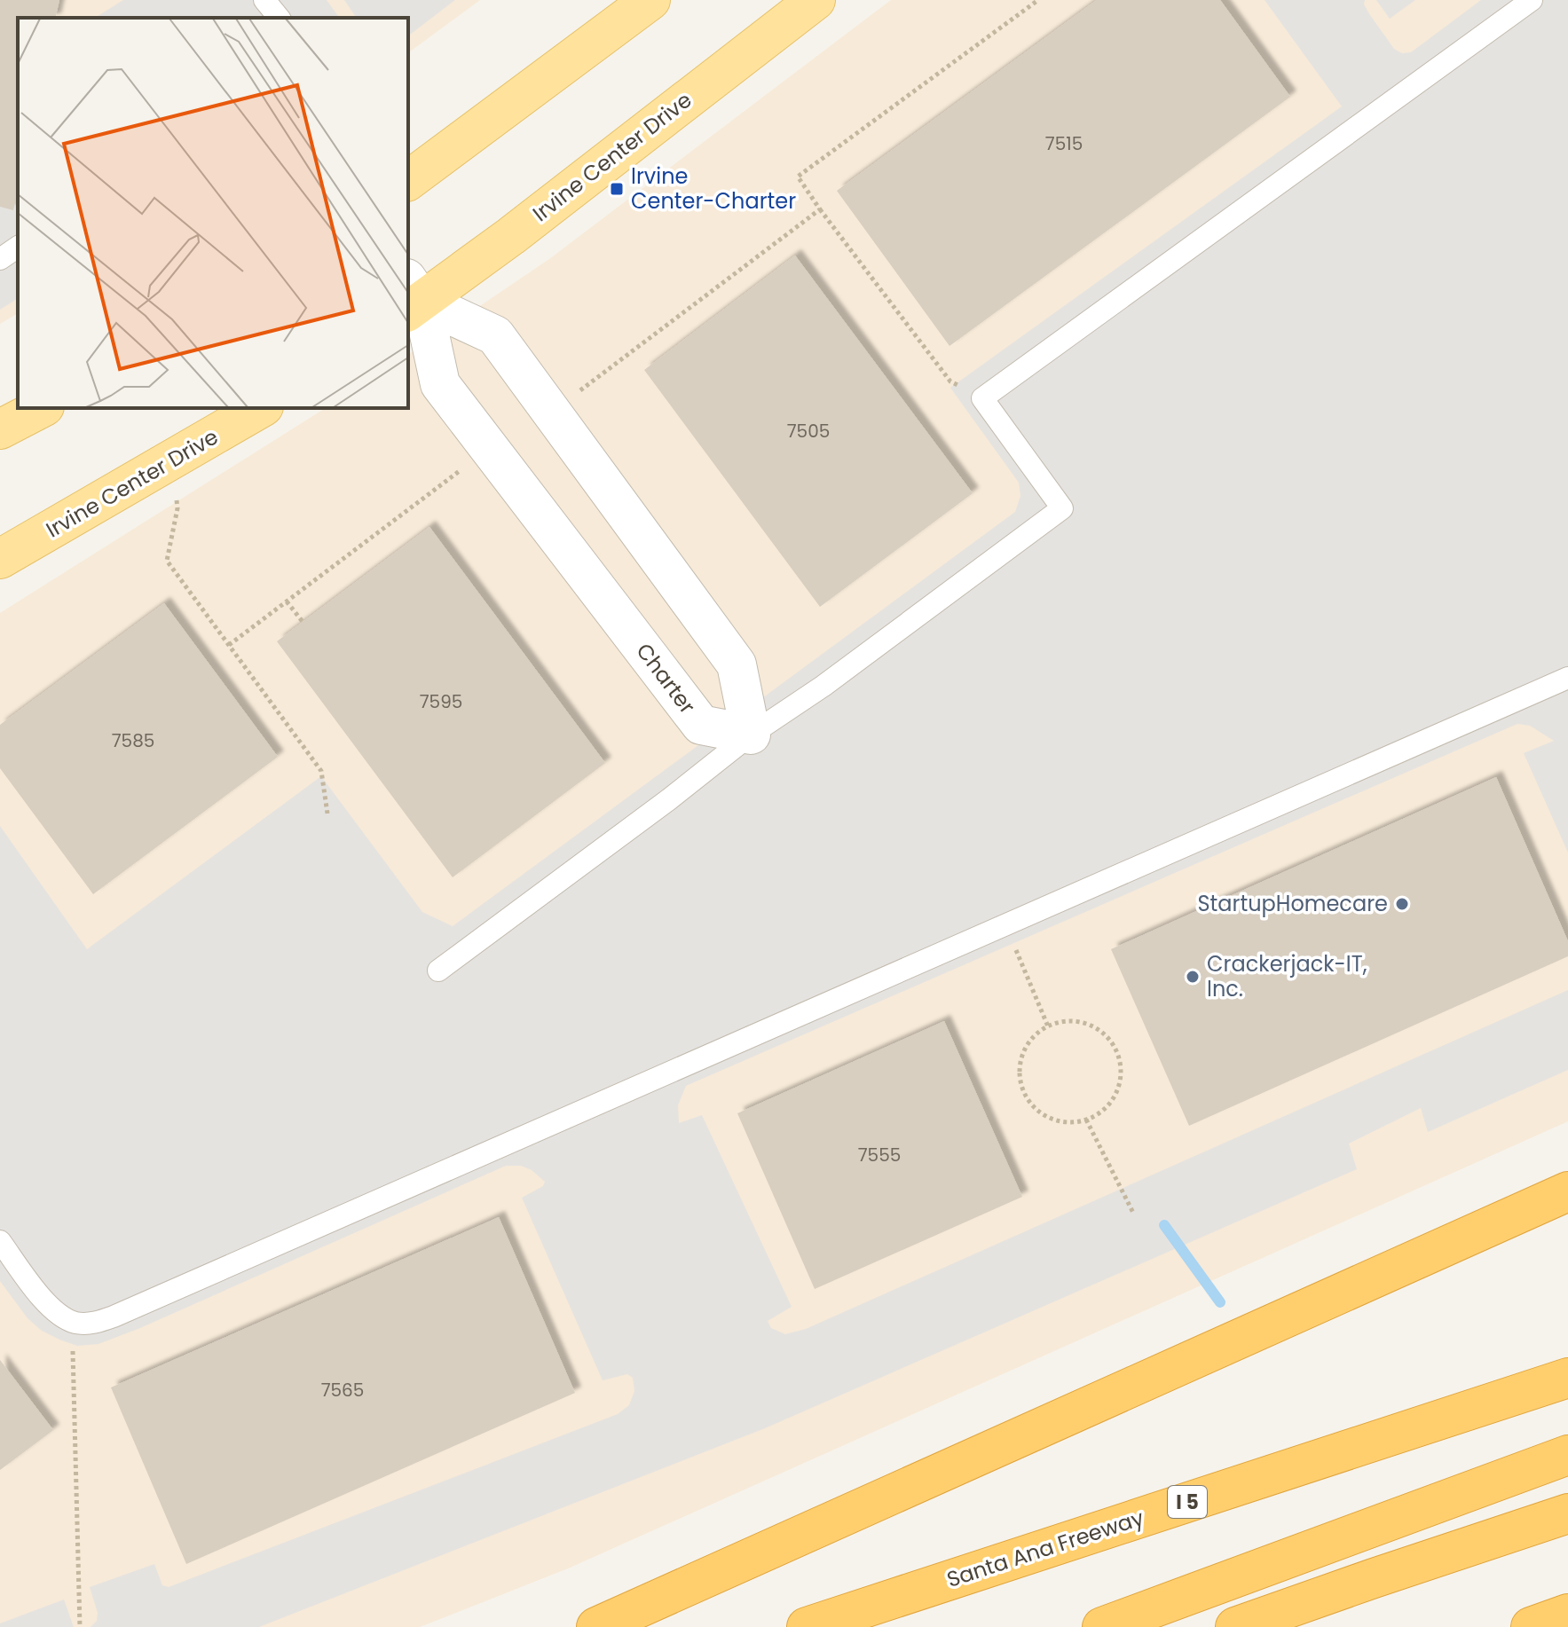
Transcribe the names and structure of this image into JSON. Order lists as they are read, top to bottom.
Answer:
{
  "streets": {
    "highway": ["I 5", "Santa Ana Freeway"],
    "main road": ["Irvine Center Drive"],
    "street": ["Charter"]
  },
  "crossings": [
    ["Irvine Center Drive", "Charter"]
  ],
  "places": {
    "transit": ["Irvine Center-Charter"],
    "other": ["StartupHomecare", "Crackerjack-IT, Inc."]
  },
  "house_numbers": [
    "7515",
    "7505",
    "7595",
    "7585",
    "7555",
    "7565"
  ]
}
